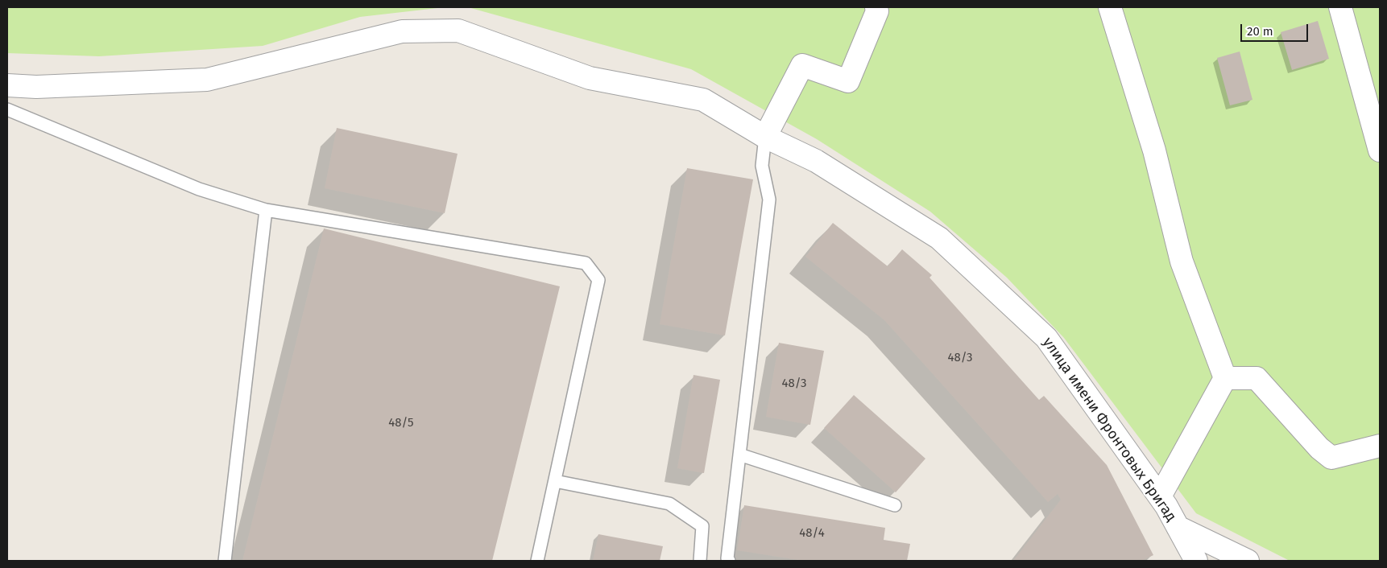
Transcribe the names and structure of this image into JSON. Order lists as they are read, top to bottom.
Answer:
{
  "streets": {
    "street": ["улица имени Фронтовых Бригад"]
  },
  "house_numbers": [
    "48/3",
    "48/3",
    "48/5",
    "48/4"
  ],
  "scale_bar": "20 m"
}
